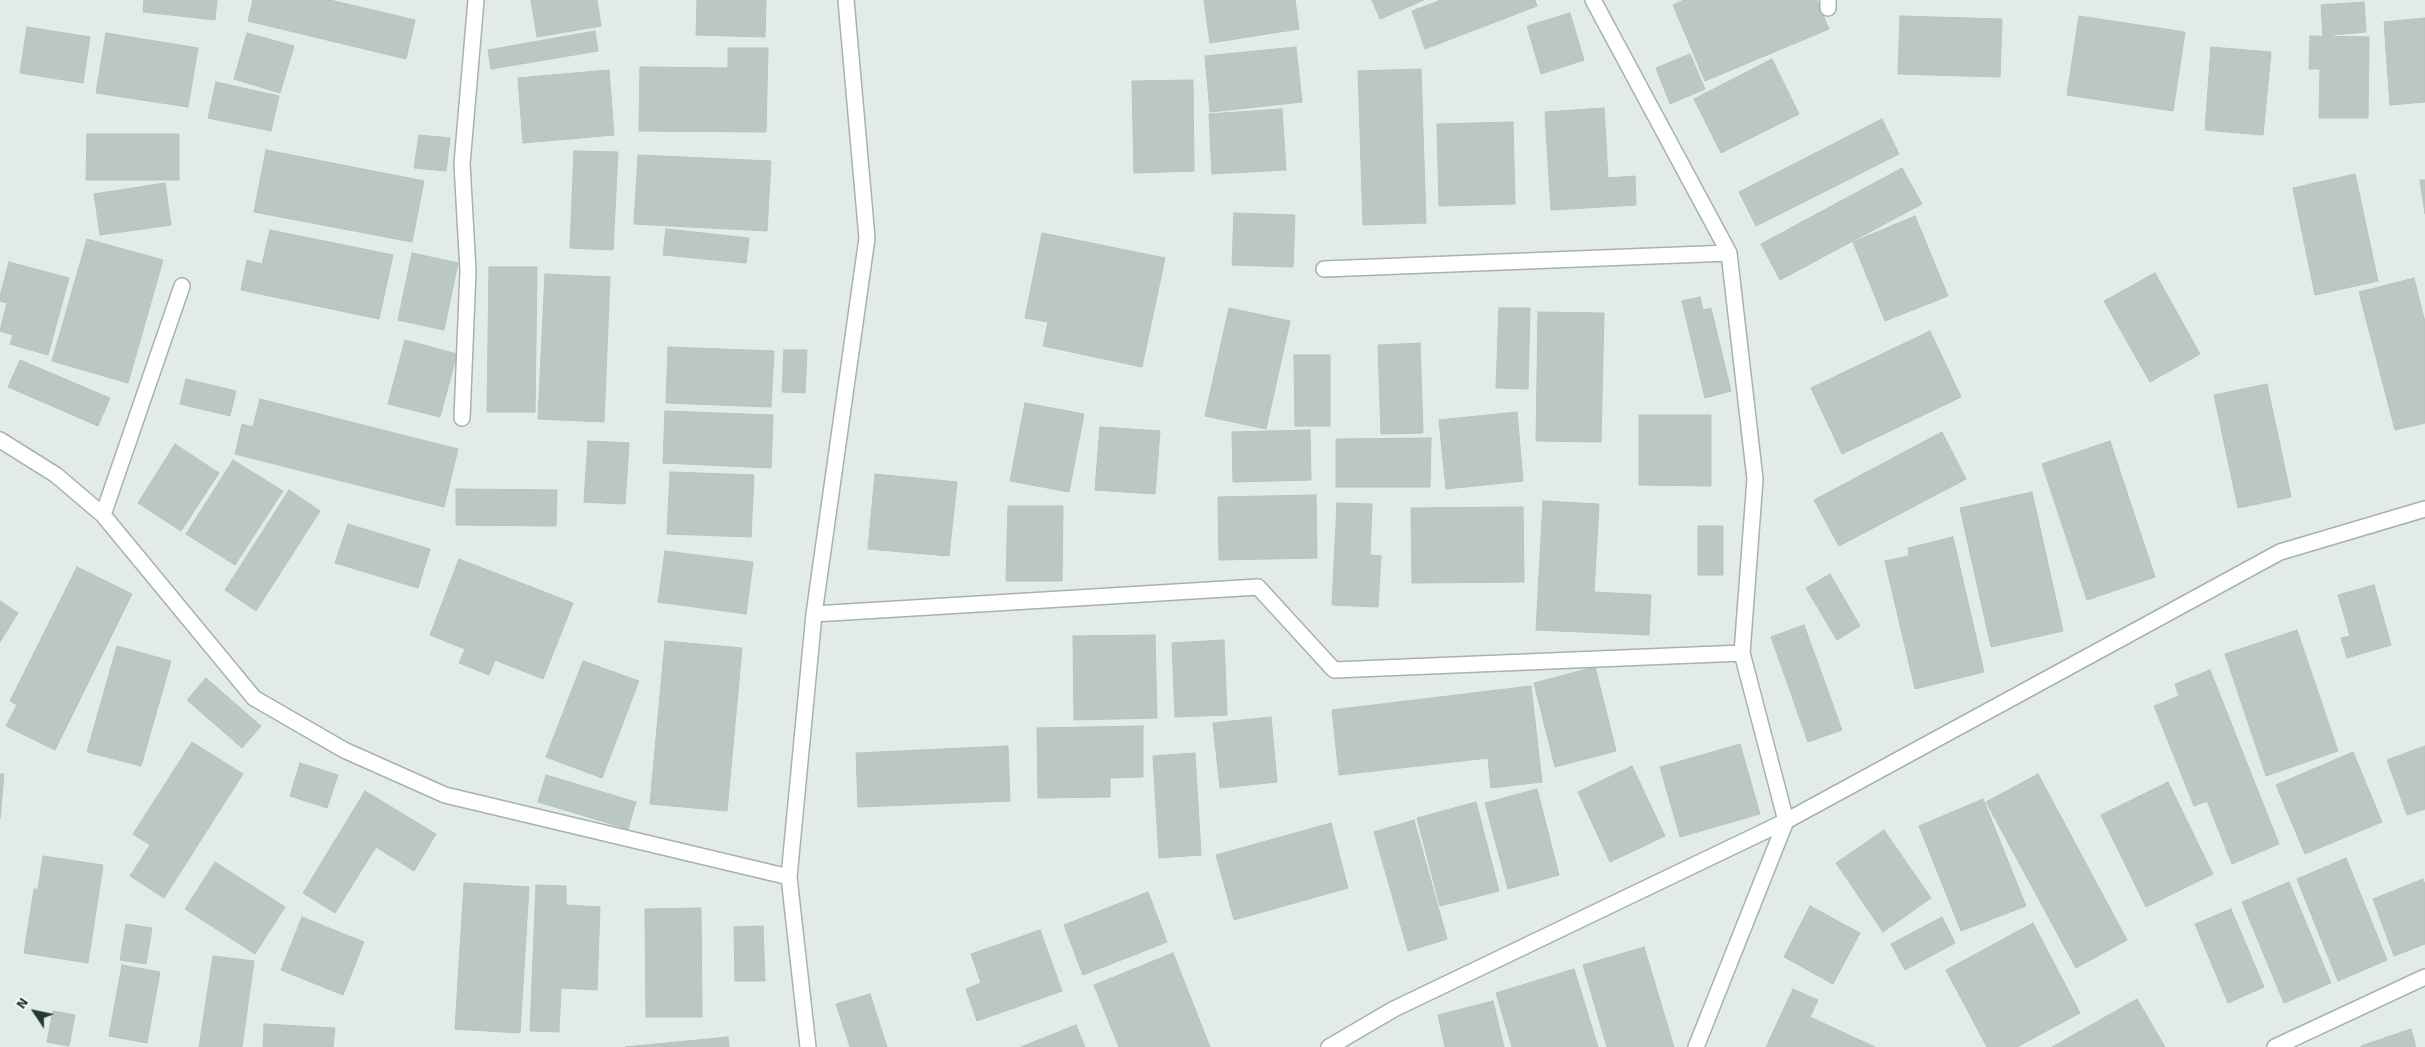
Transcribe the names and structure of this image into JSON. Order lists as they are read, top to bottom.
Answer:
{
  "north": "top left"
}
